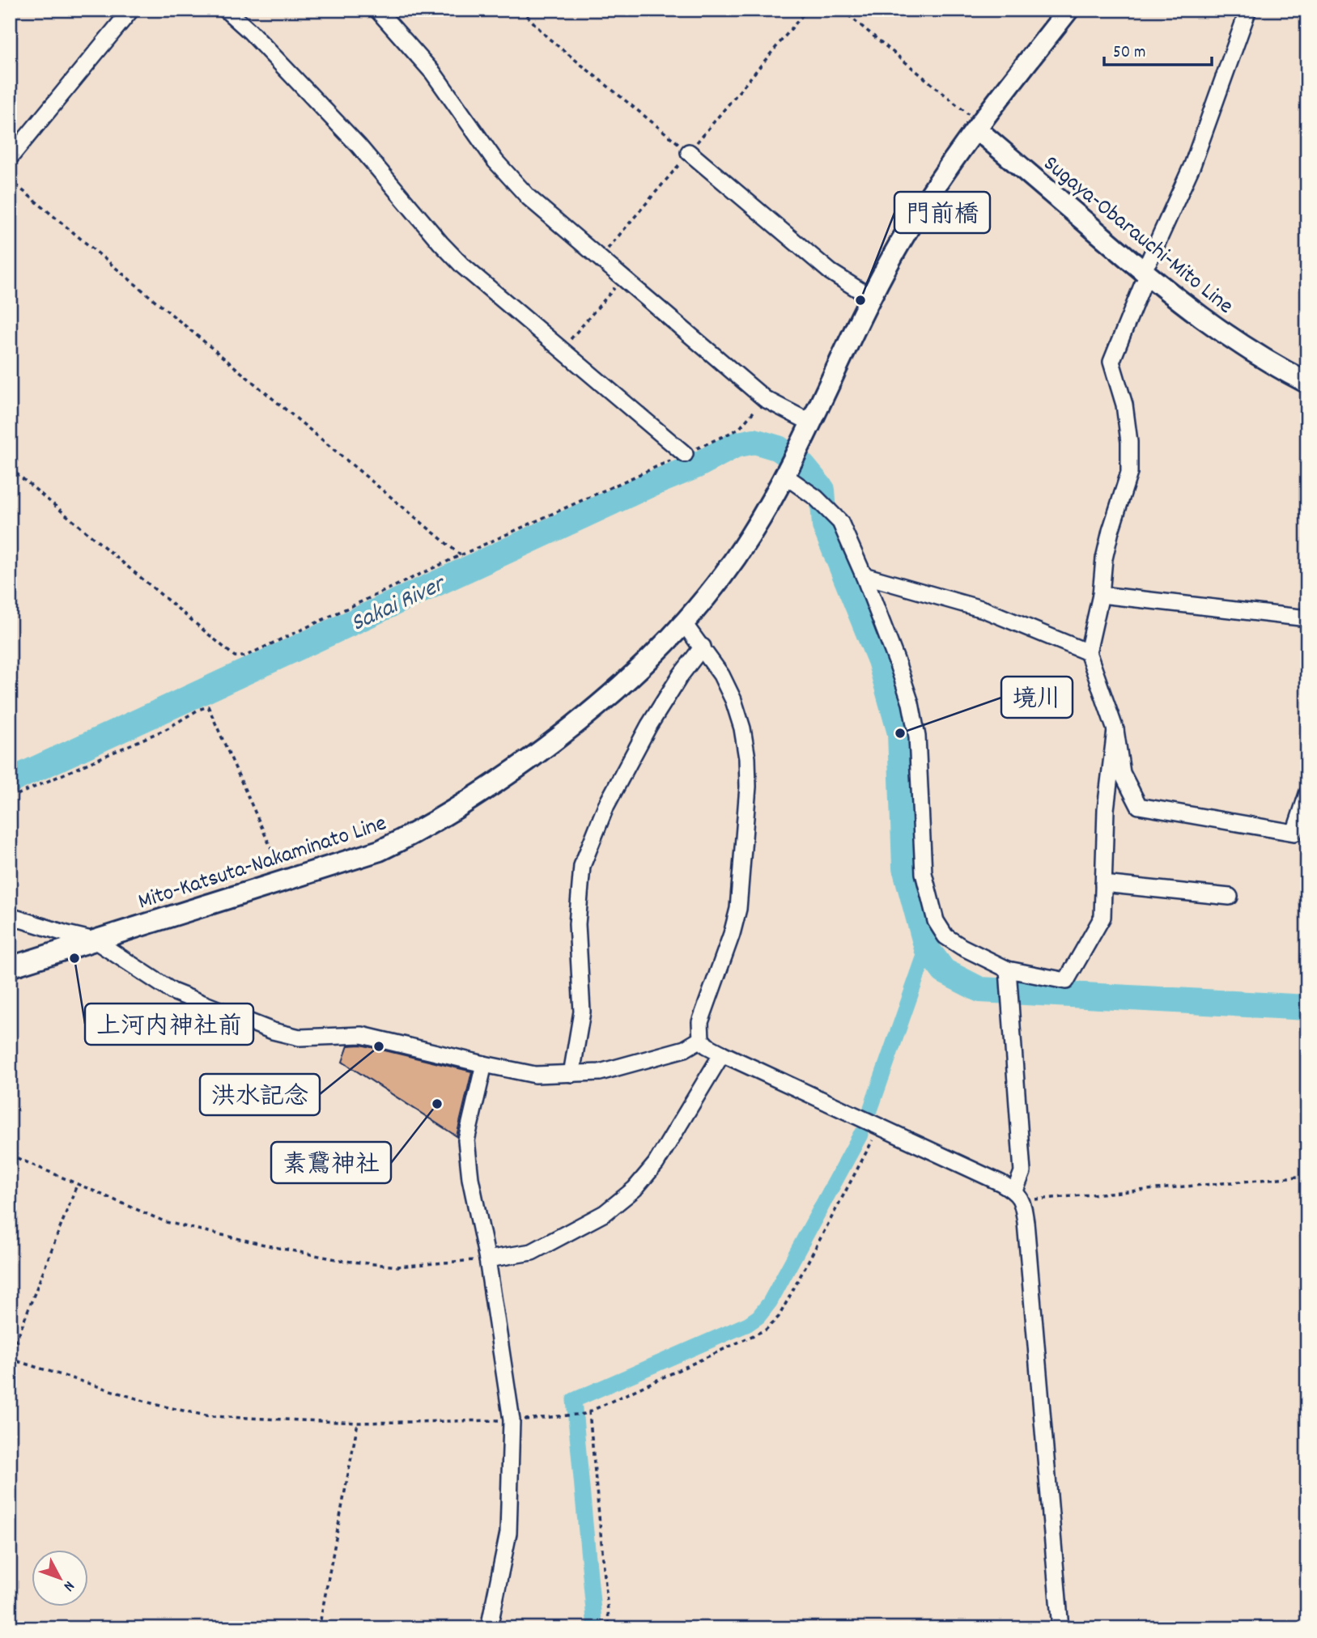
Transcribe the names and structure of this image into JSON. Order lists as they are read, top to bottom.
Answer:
{
  "streets": {
    "main road": ["Sugaya-Obarauchi-Mito Line", "Mito-Katsuta-Nakaminato Line"]
  },
  "crossings": [
    ["Sugaya-Obarauchi-Mito Line", "Mito-Katsuta-Nakaminato Line"]
  ],
  "water": ["Sakai River"],
  "places": [
    "門前橋",
    "境川",
    "上河内神社前",
    "洪水記念",
    "素鵞神社"
  ],
  "scale_bar": "50 m",
  "north": "bottom right"
}
